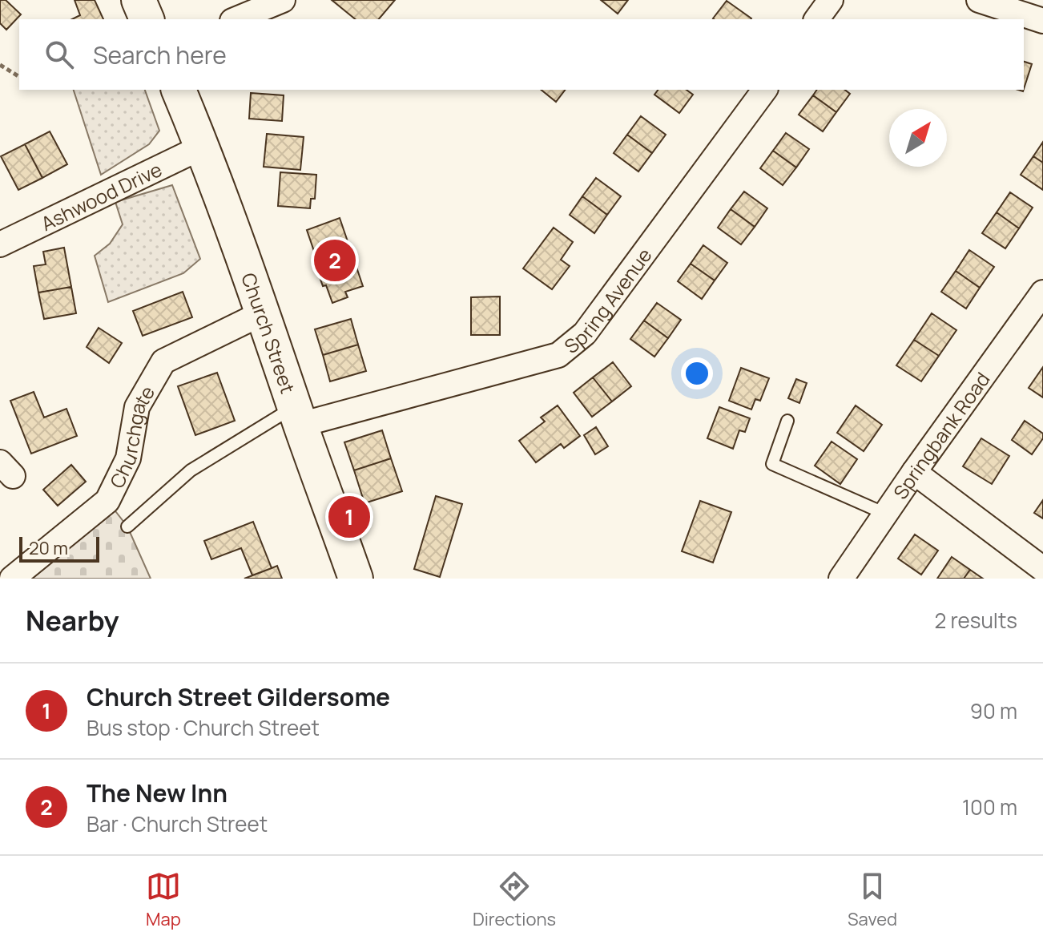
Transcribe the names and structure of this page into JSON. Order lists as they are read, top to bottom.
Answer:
{
  "streets": {
    "main road": ["Church Street"],
    "street": [
      "Ashwood Drive",
      "Spring Avenue",
      "Springbank Road",
      "Churchgate"
    ]
  },
  "crossings": [
    ["Ashwood Drive", "Church Street"],
    ["Spring Avenue", "Church Street"],
    ["Church Street", "Churchgate"]
  ],
  "scale_bar": "20 m",
  "north": "top right",
  "page": {
    "search": "Search here",
    "pins": ["2", "1"],
    "scale": "20 m",
    "heading": ["Nearby", "2 results"],
    "list": [
      {
        "mark": "1",
        "name": "Church Street Gildersome",
        "note": "Bus stop · Church Street",
        "value": "90 m"
      },
      {
        "mark": "2",
        "name": "The New Inn",
        "note": "Bar · Church Street",
        "value": "100 m"
      }
    ],
    "nav": ["Map", "Directions", "Saved"]
  }
}
